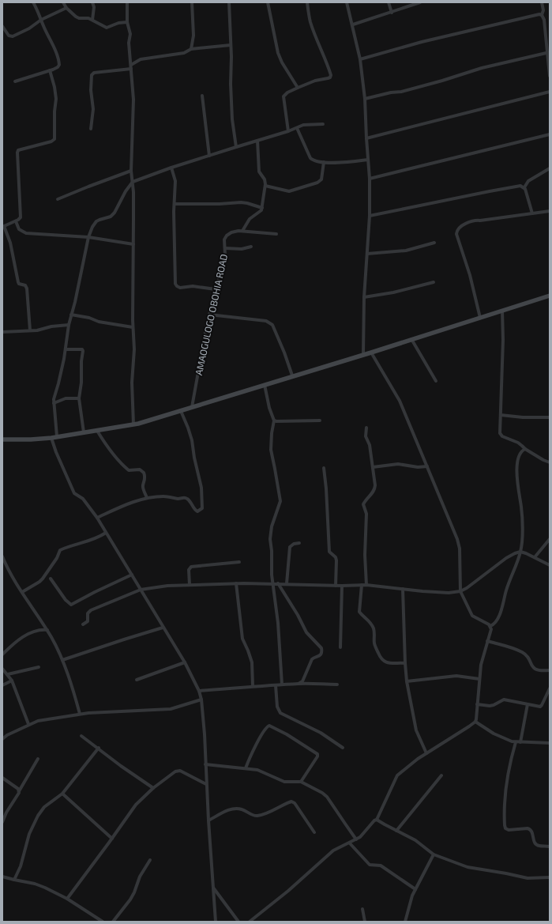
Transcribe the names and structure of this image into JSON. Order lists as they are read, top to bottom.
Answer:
{
  "streets": {
    "street": ["AMAOGULOGO OBOHIA ROAD"]
  }
}
